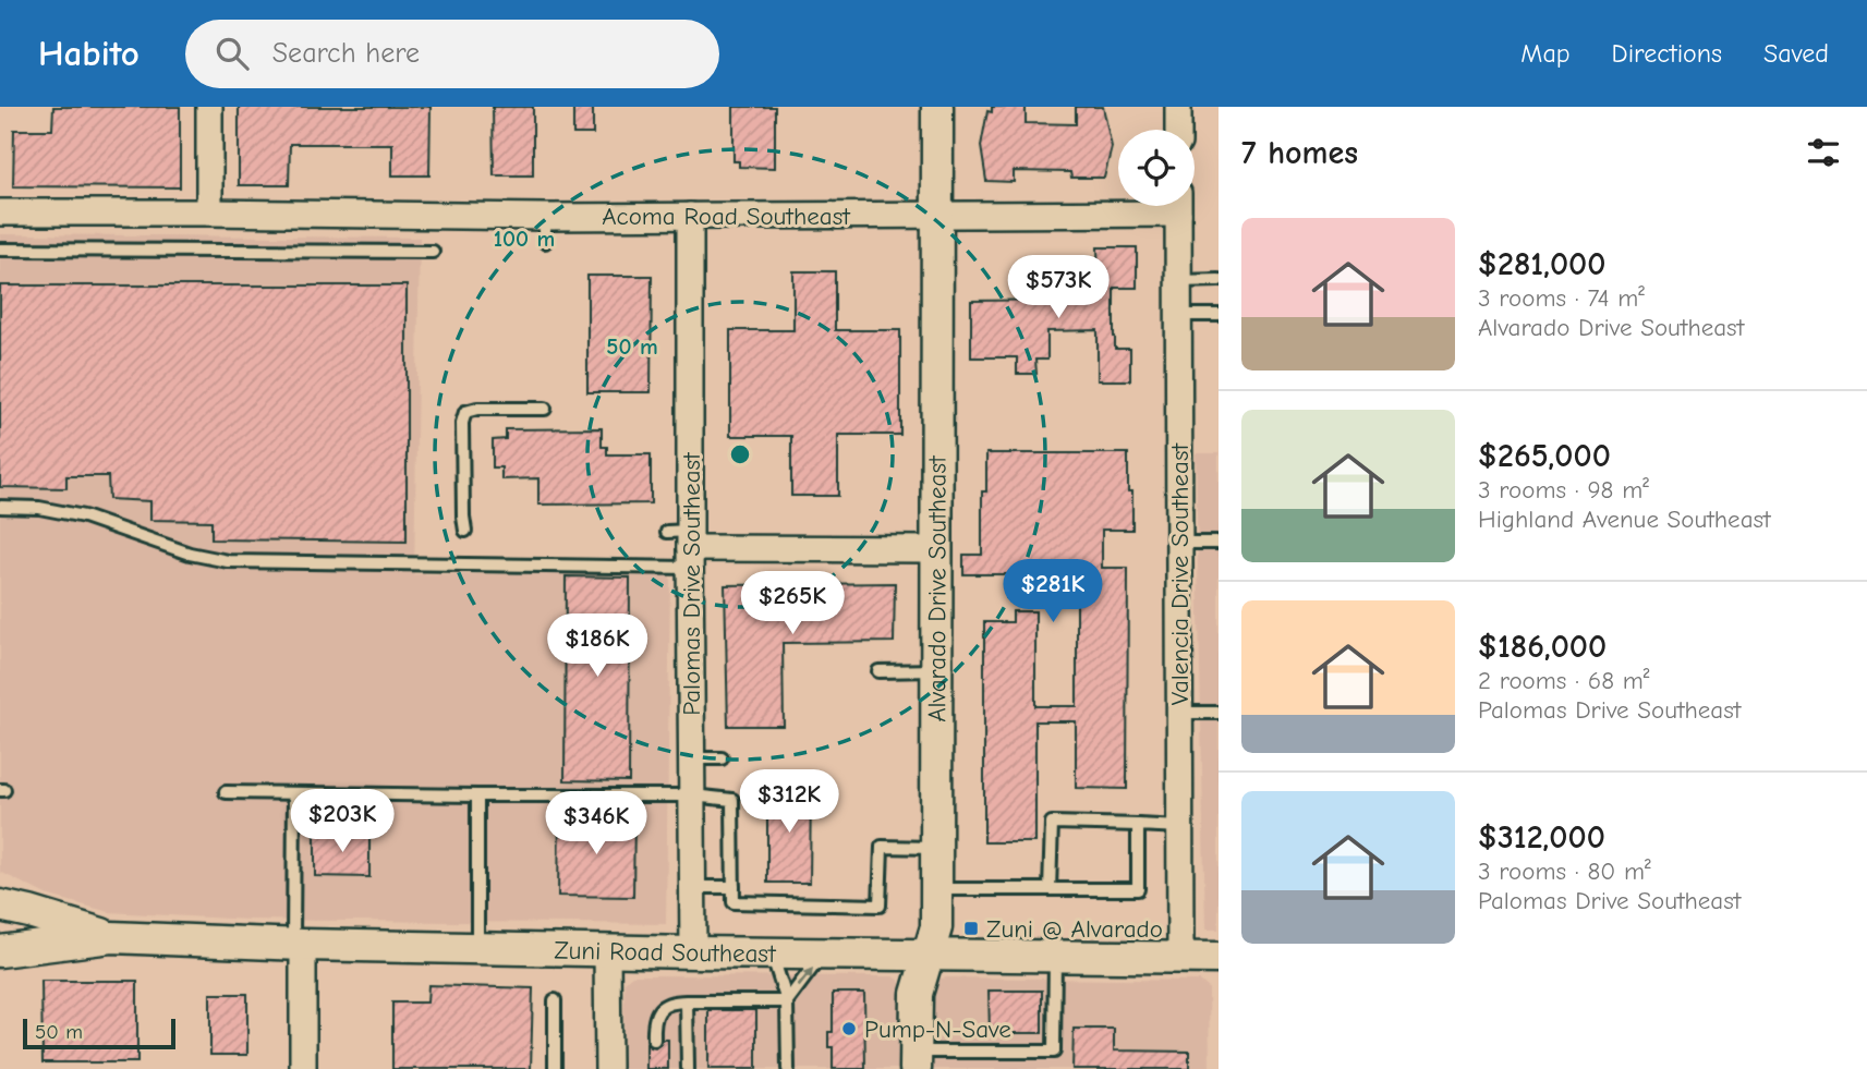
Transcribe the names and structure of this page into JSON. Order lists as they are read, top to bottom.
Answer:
{
  "streets": {
    "street": [
      "Acoma Road Southeast",
      "Valencia Drive Southeast",
      "Palomas Drive Southeast",
      "Alvarado Drive Southeast",
      "Zuni Road Southeast"
    ]
  },
  "crossings": [
    ["Acoma Road Southeast", "Palomas Drive Southeast"],
    ["Acoma Road Southeast", "Alvarado Drive Southeast"],
    ["Valencia Drive Southeast", "Zuni Road Southeast"],
    ["Palomas Drive Southeast", "Zuni Road Southeast"],
    ["Alvarado Drive Southeast", "Zuni Road Southeast"]
  ],
  "places": {
    "transit": ["Zuni @ Alvarado"],
    "other": ["Pump-N-Save"]
  },
  "scale_bar": "50 m",
  "page": {
    "header": "Habito",
    "search": "Search here",
    "nav": ["Map", "Directions", "Saved"],
    "heading": "7 homes",
    "list": [
      {
        "name": "$281,000",
        "note": "3 rooms · 74 m² · Alvarado Drive Southeast"
      },
      {
        "name": "$265,000",
        "note": "3 rooms · 98 m² · Highland Avenue Southeast"
      },
      {
        "name": "$186,000",
        "note": "2 rooms · 68 m² · Palomas Drive Southeast"
      },
      {
        "name": "$312,000",
        "note": "3 rooms · 80 m² · Palomas Drive Southeast"
      }
    ],
    "price": [
      "$573K",
      "$281K",
      "$265K",
      "$186K",
      "$312K",
      "$203K",
      "$346K"
    ],
    "scale": "50 m"
  },
  "rings": ["100 m", "50 m"]
}
